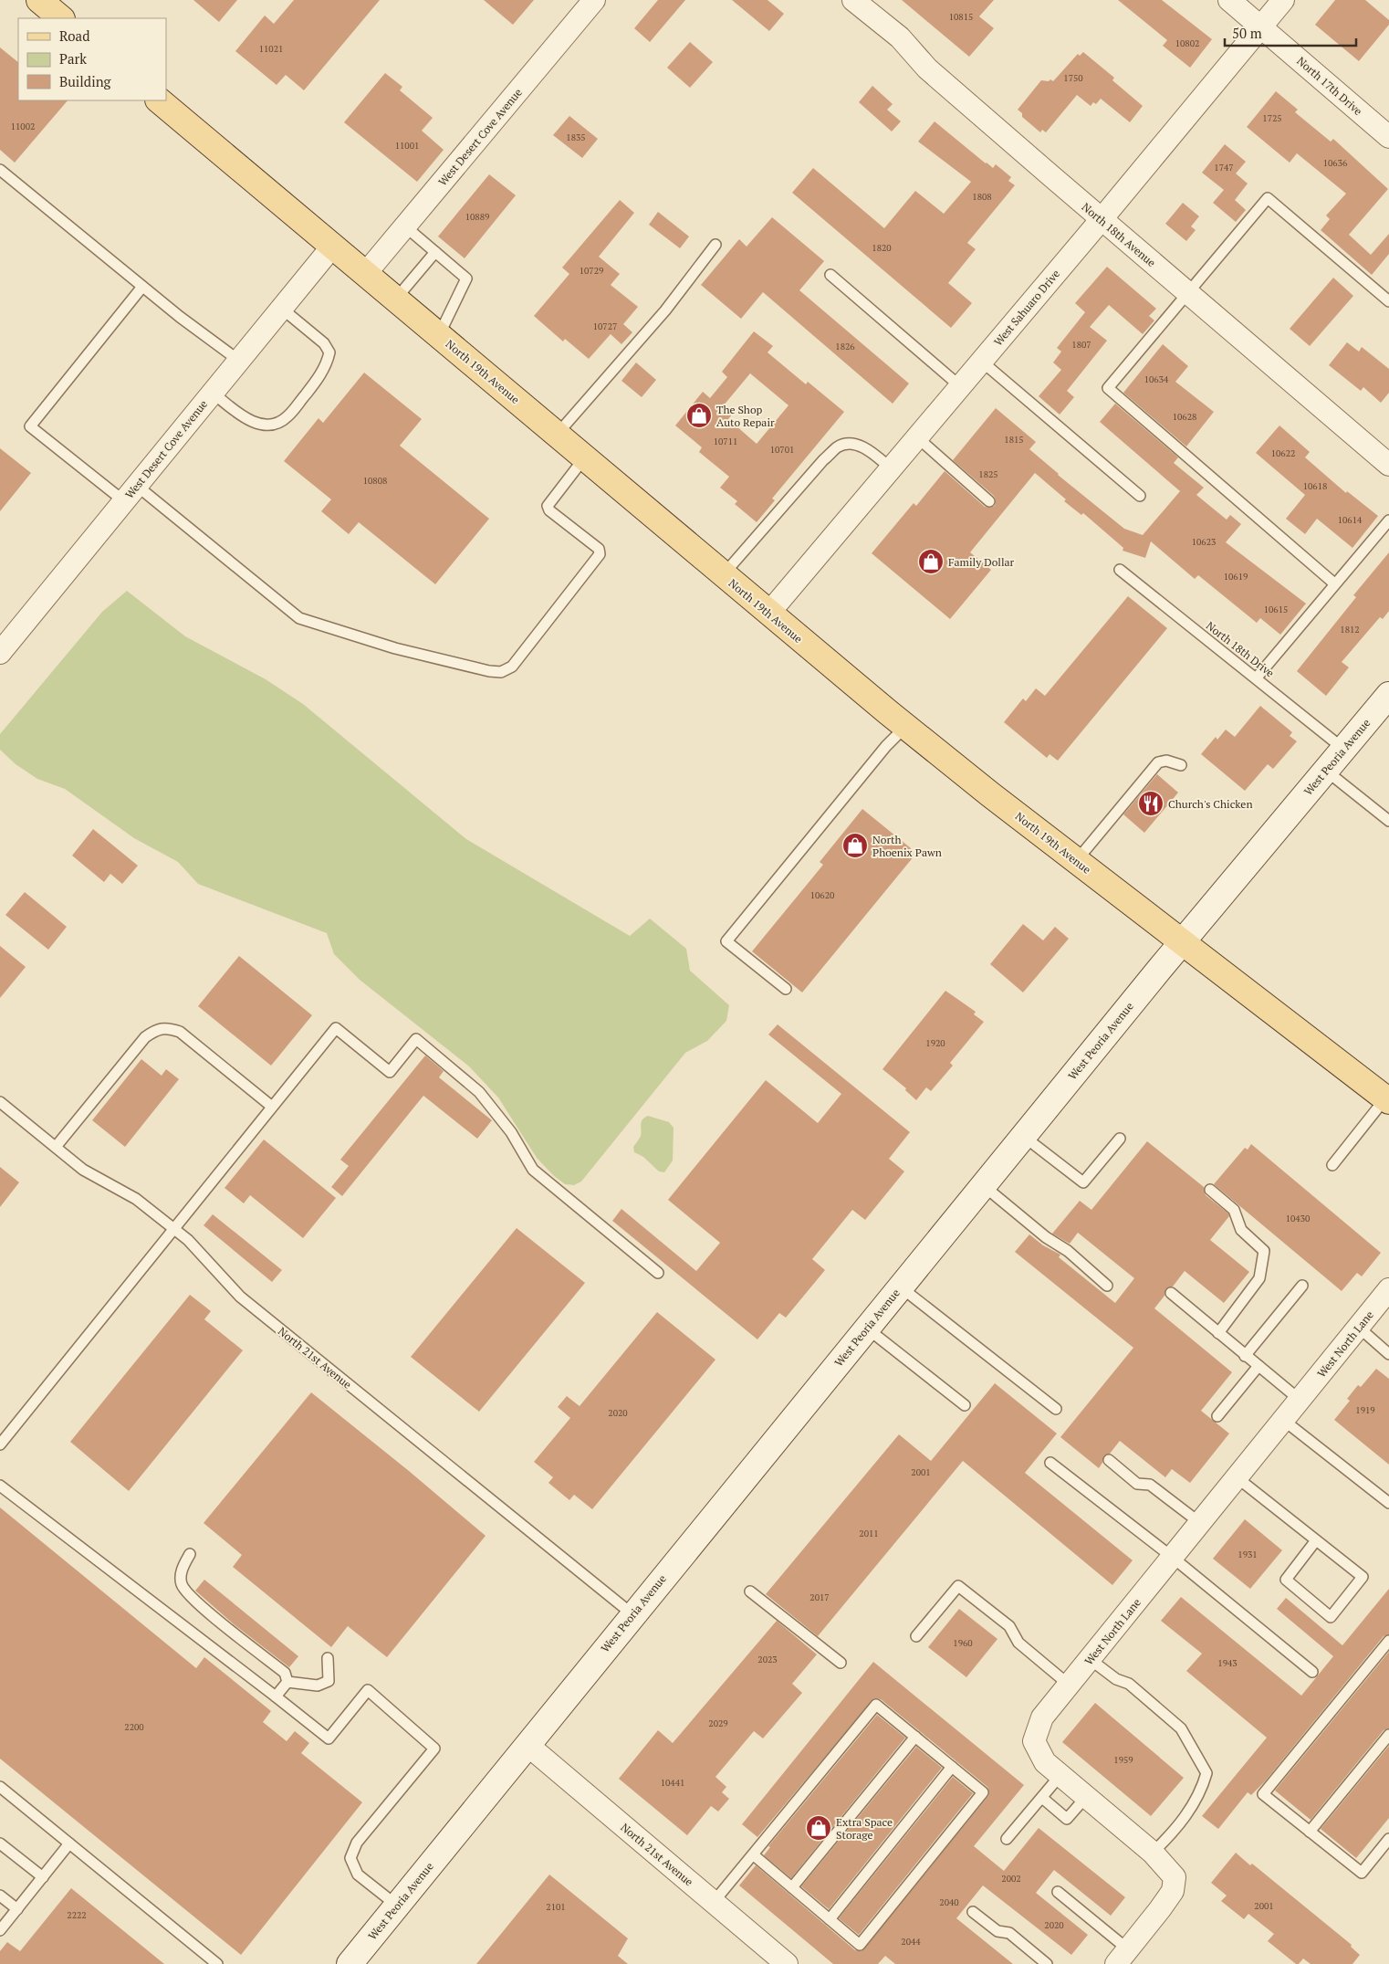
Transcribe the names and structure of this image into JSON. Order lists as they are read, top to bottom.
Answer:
{
  "streets": {
    "main road": ["North 19th Avenue", "West Peoria Avenue"],
    "street": [
      "North 17th Drive",
      "West Desert Cove Avenue",
      "North 18th Avenue",
      "West Sahuaro Drive",
      "West North Lane",
      "North 21st Avenue"
    ],
    "lane": ["North 18th Drive"]
  },
  "crossings": [
    ["North 17th Drive", "West Sahuaro Drive"],
    ["West Desert Cove Avenue", "North 19th Avenue"],
    ["North 18th Avenue", "West Sahuaro Drive"],
    ["West Sahuaro Drive", "North 19th Avenue"],
    ["North 19th Avenue", "West Peoria Avenue"],
    ["North 18th Drive", "West Peoria Avenue"],
    ["West Peoria Avenue", "North 21st Avenue"]
  ],
  "places": {
    "shop": [
      "The Shop Auto Repair",
      "Family Dollar",
      "North Phoenix Pawn",
      "Extra Space Storage"
    ],
    "restaurant": ["Church's Chicken"]
  },
  "house_numbers": [
    "10815",
    "10802",
    "11021",
    "1750",
    "1725",
    "11002",
    "1835",
    "11001",
    "10636",
    "1747",
    "1808",
    "10889",
    "1820",
    "10729",
    "10727",
    "1807",
    "1826",
    "10634",
    "10628",
    "1815",
    "10711",
    "10701",
    "10622",
    "1825",
    "10808",
    "10618",
    "10614",
    "10623",
    "10619",
    "10615",
    "1812",
    "10620",
    "1920",
    "10430",
    "1919",
    "2020",
    "2001",
    "2011",
    "1931",
    "2017",
    "1960",
    "2023",
    "1943",
    "2029",
    "2200",
    "1959",
    "10441",
    "2002",
    "2040",
    "2001",
    "2101",
    "2222",
    "2020",
    "2044"
  ],
  "legend": ["Road", "Park", "Building"],
  "scale_bar": "50 m"
}
